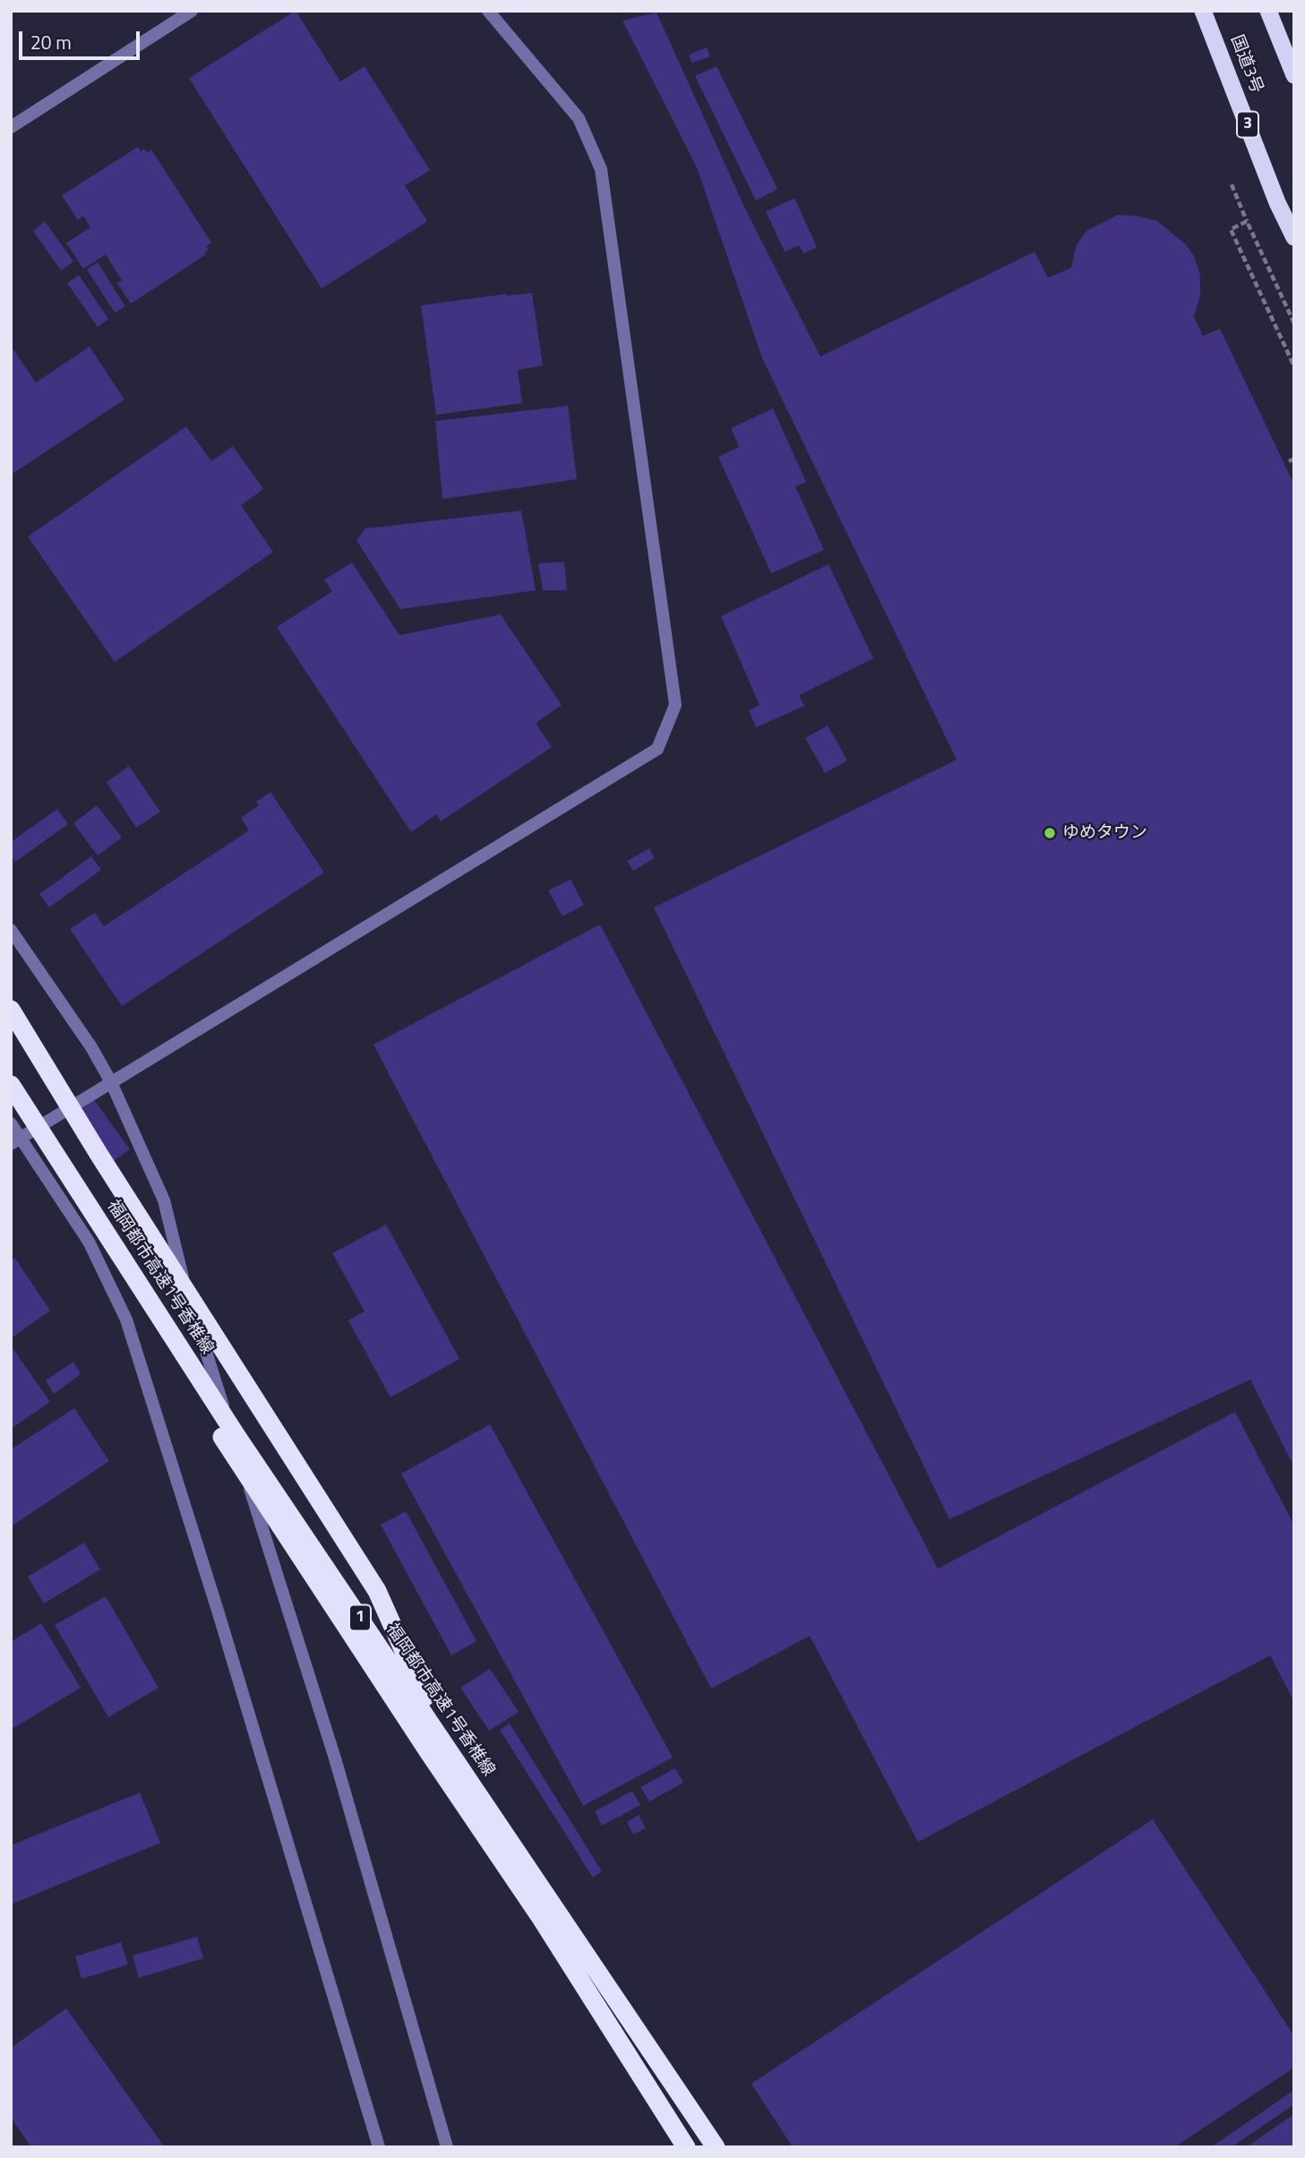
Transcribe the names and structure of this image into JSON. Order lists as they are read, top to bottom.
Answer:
{
  "streets": {
    "highway": [
      "国道3号",
      "3",
      "福岡都市高速1号香椎線",
      "1"
    ]
  },
  "places": ["ゆめタウン"],
  "scale_bar": "20 m"
}
